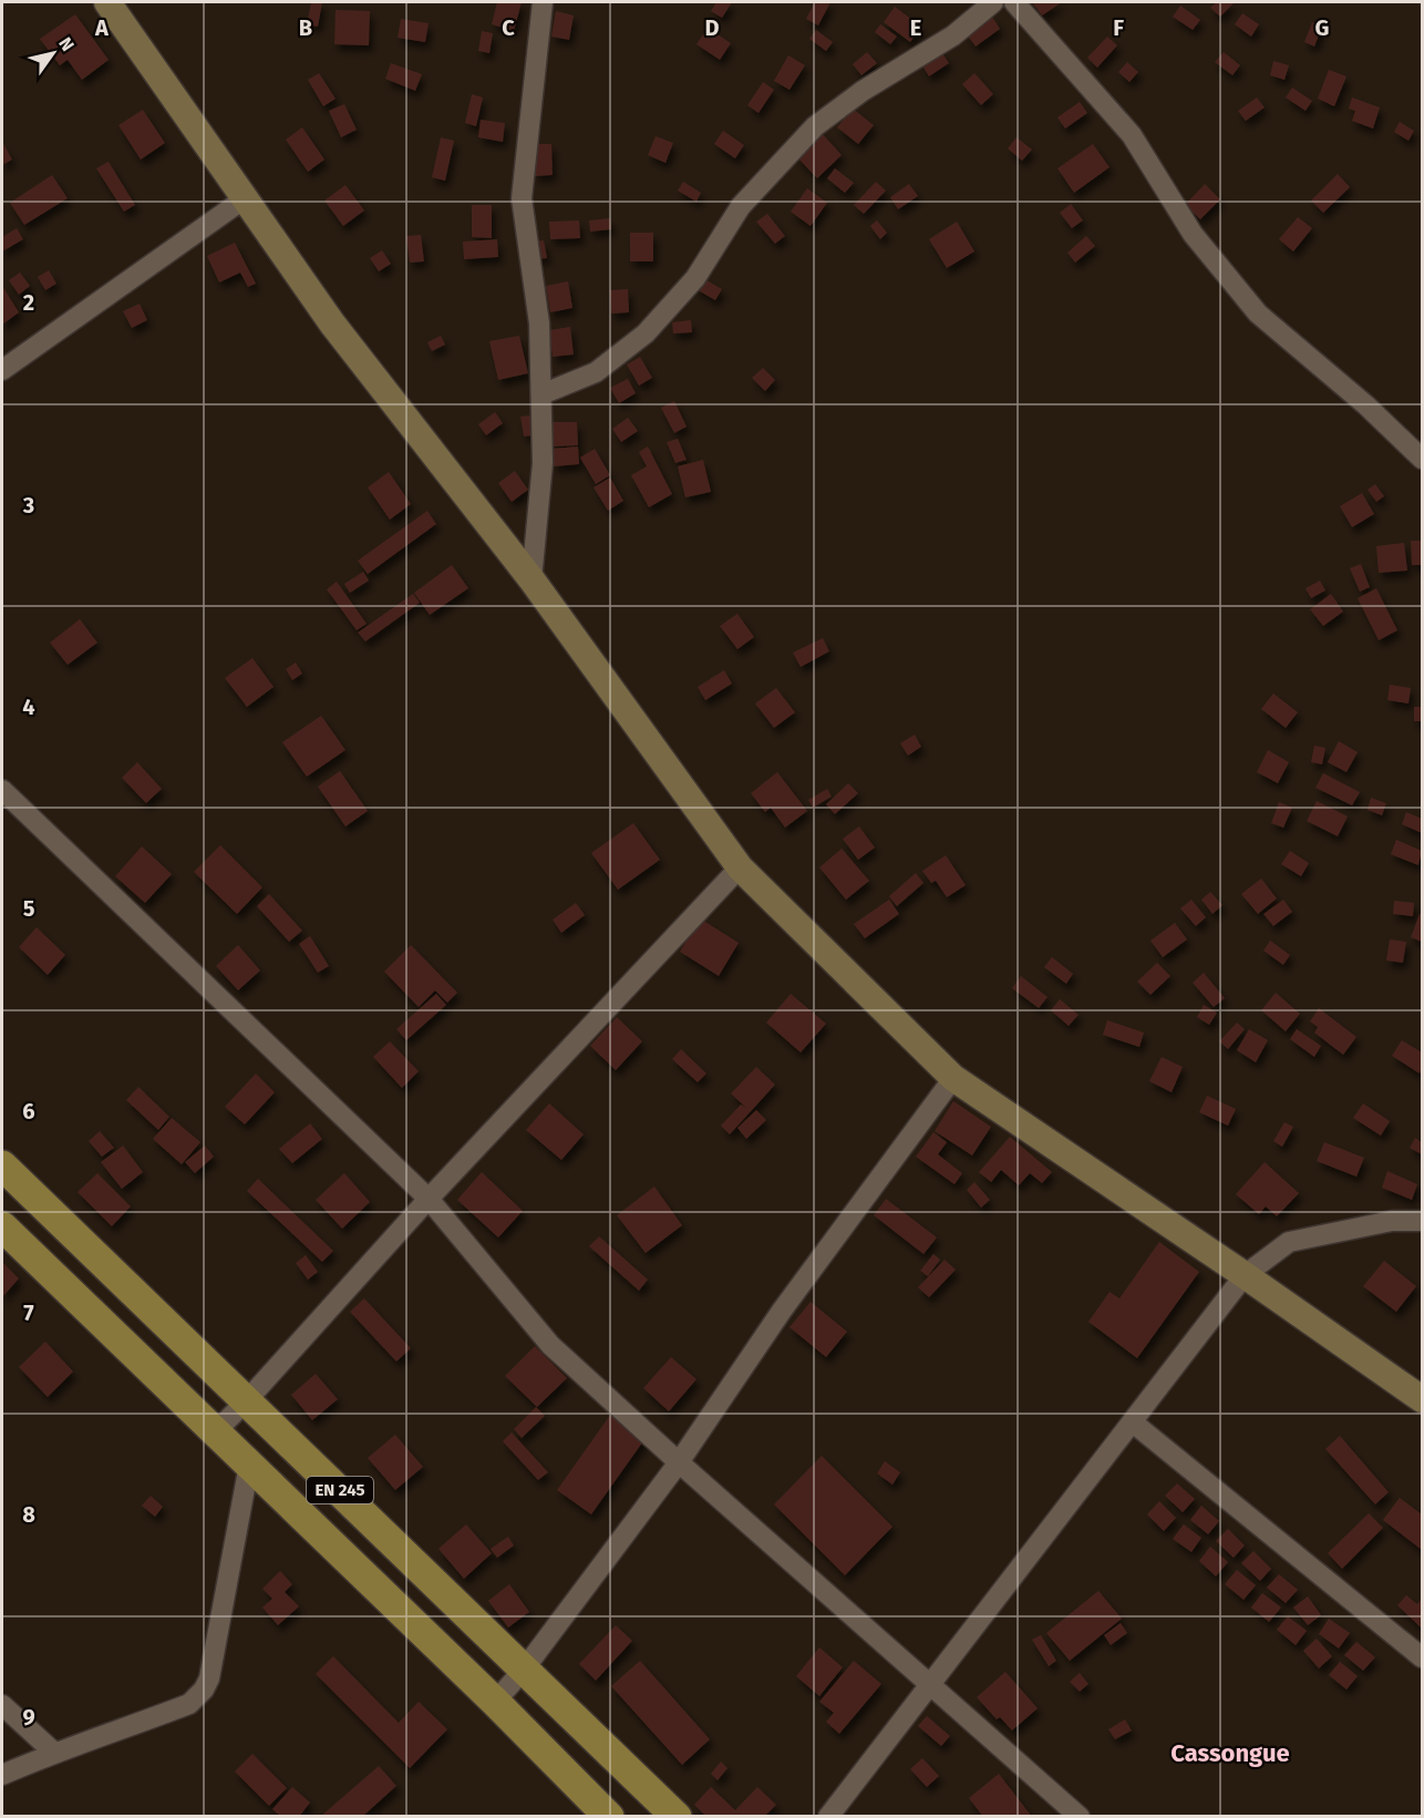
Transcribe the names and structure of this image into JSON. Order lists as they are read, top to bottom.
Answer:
{
  "streets": {
    "main road": ["EN 245"]
  },
  "districts": ["Cassongue"],
  "north": "top right",
  "grid": {
    "columns": [
      "A",
      "B",
      "C",
      "D",
      "E",
      "F",
      "G"
    ],
    "rows": [
      "2",
      "3",
      "4",
      "5",
      "6",
      "7",
      "8",
      "9"
    ]
  }
}
